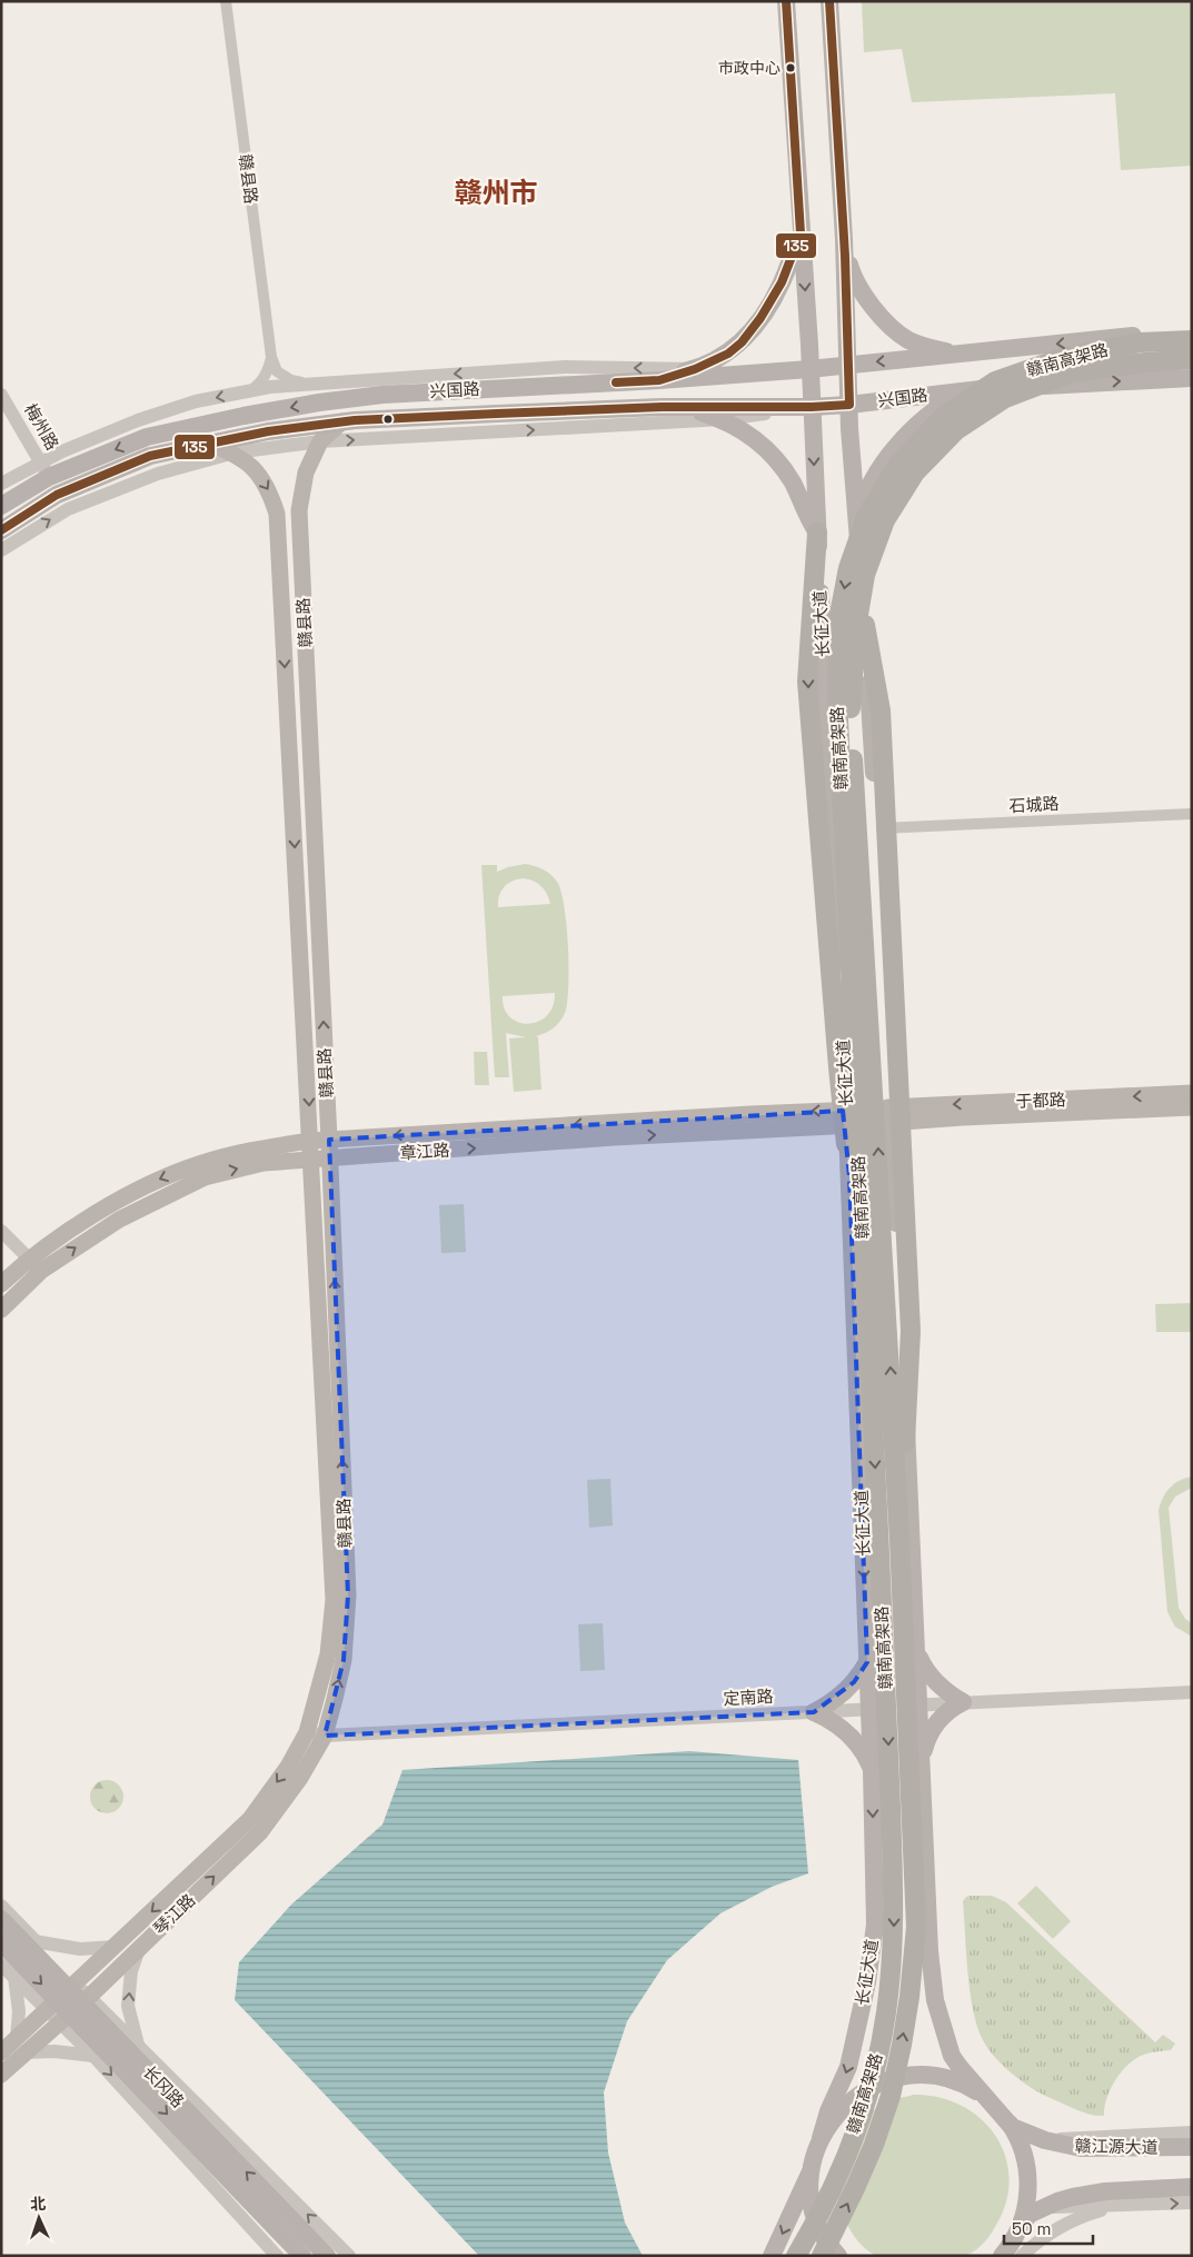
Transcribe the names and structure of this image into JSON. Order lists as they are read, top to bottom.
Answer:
{
  "streets": {
    "highway": ["赣南高架路"],
    "main road": [
      "赣县路",
      "兴国路",
      "长征大道",
      "于都路",
      "章江路",
      "琴江路",
      "长冈路",
      "赣江源大道"
    ],
    "street": ["梅州路", "石城路", "定南路"]
  },
  "crossings": [
    ["赣县路", "兴国路"],
    ["赣县路", "章江路"],
    ["赣县路", "定南路"],
    ["赣县路", "琴江路"],
    ["兴国路", "梅州路"],
    ["兴国路", "长征大道"],
    ["长征大道", "章江路"],
    ["长征大道", "定南路"],
    ["于都路", "章江路"],
    ["定南路", "琴江路"],
    ["琴江路", "长冈路"]
  ],
  "districts": ["赣州市"],
  "places": ["市政中心"],
  "lines": ["transit line 135"],
  "scale_bar": "50 m",
  "north": "top"
}
